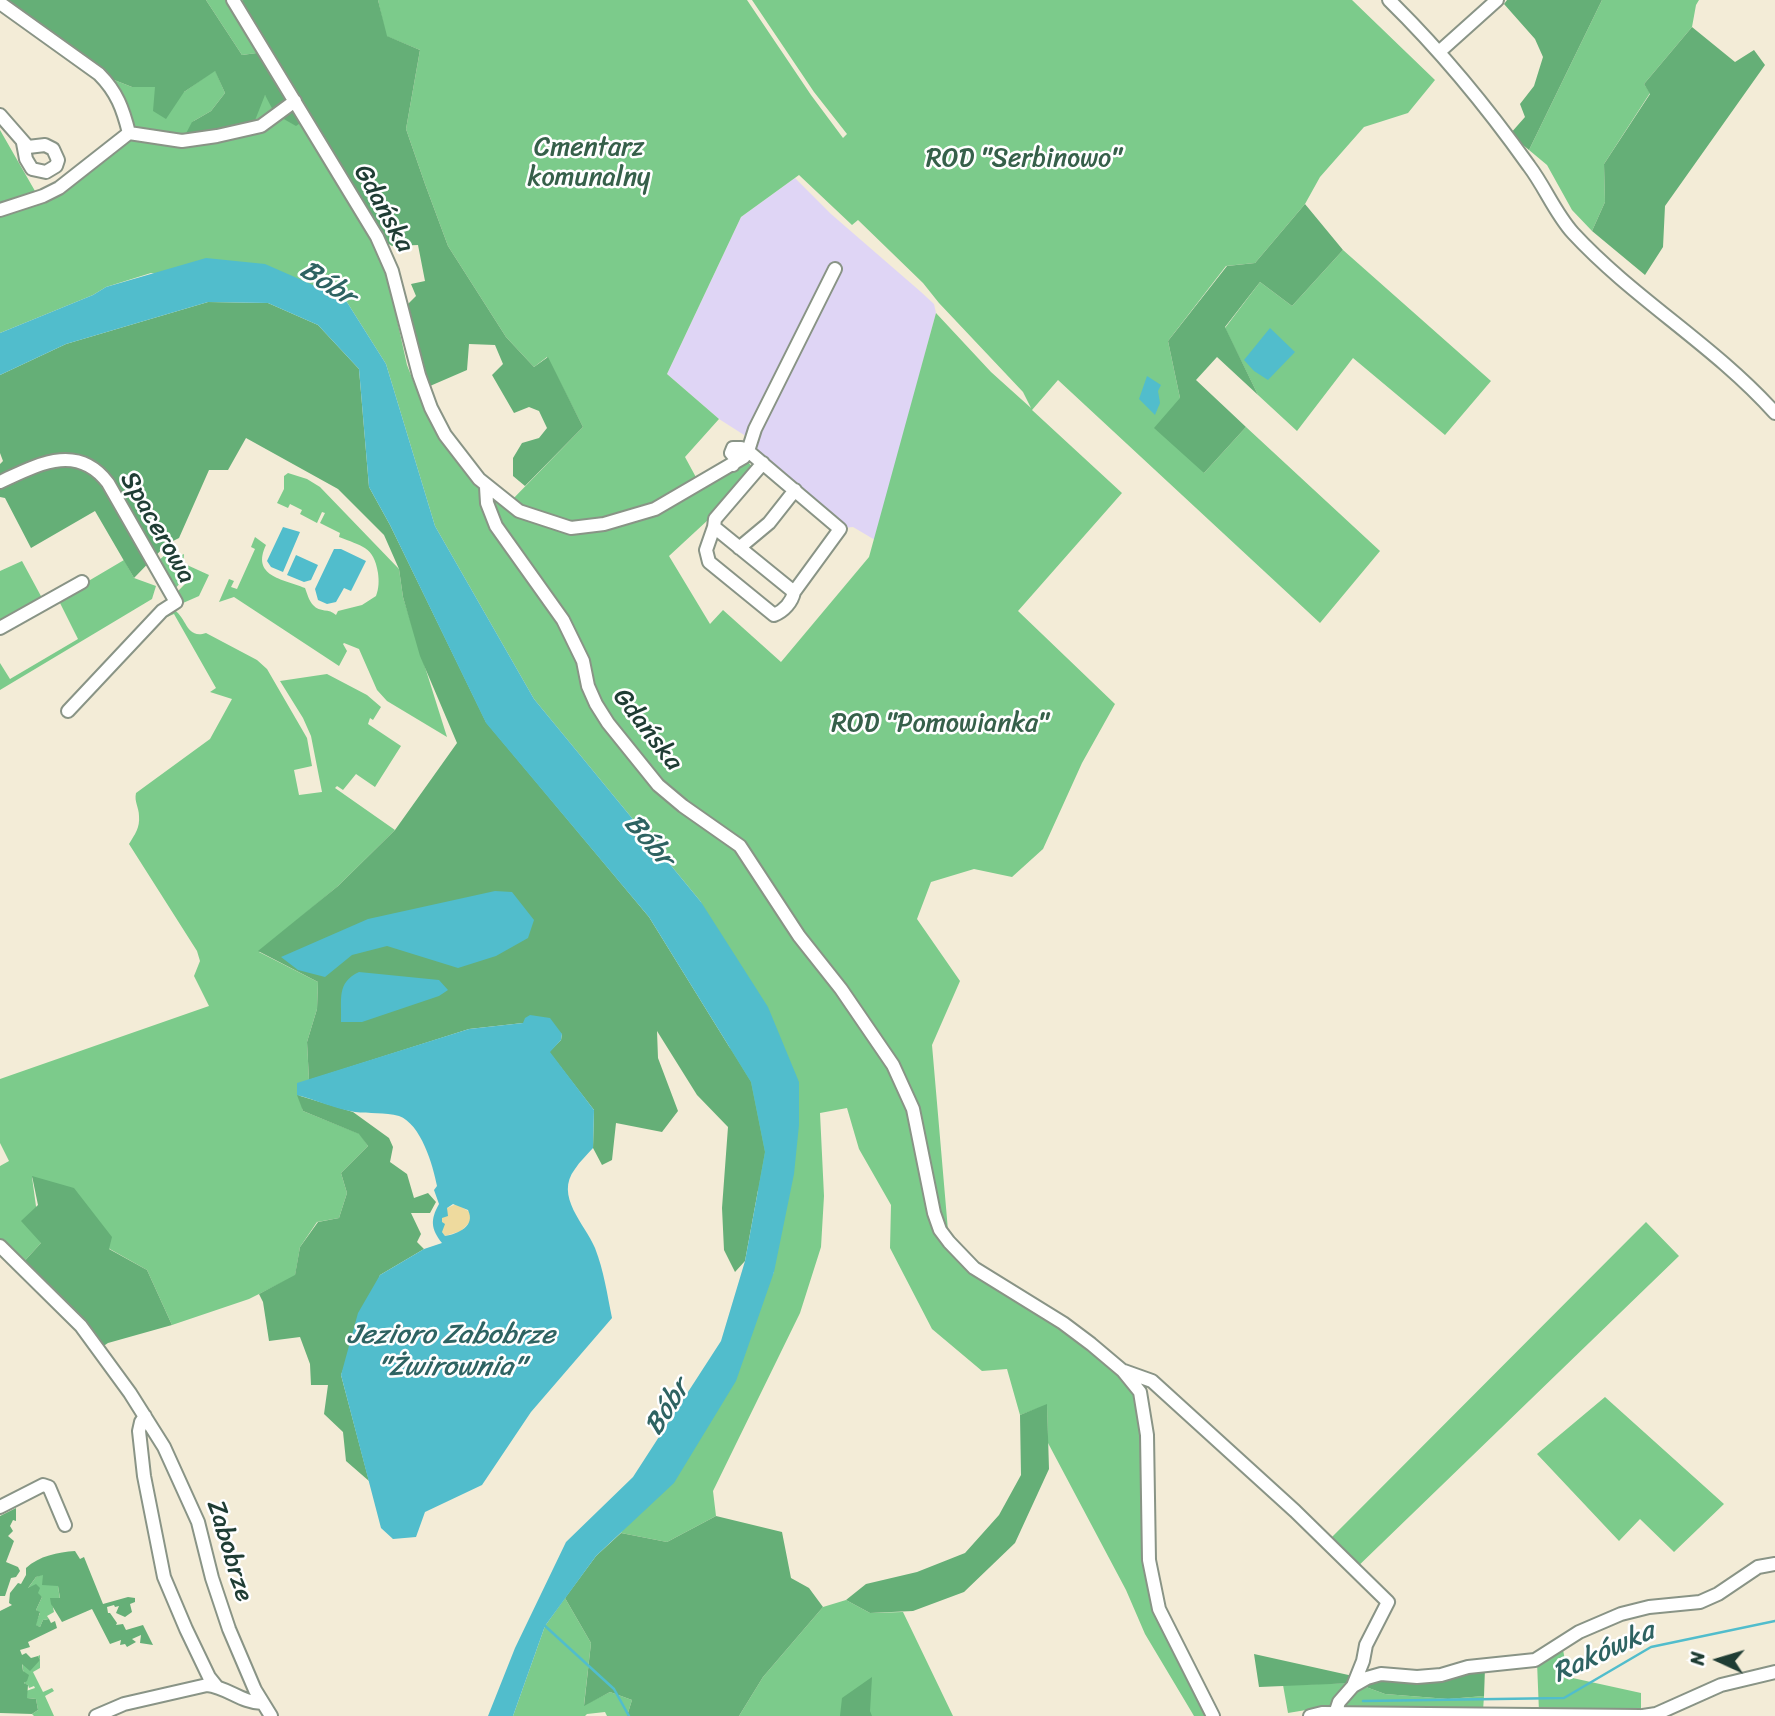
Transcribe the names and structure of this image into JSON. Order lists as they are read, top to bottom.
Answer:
{
  "streets": {
    "street": ["Gdańska", "Spacerowa", "Zabobrze"]
  },
  "water": ["Bóbr", "Jezioro Zabobrze \"Żwirownia\"", "Rakówka"],
  "parks": ["Cmentarz komunalny", "ROD \"Serbinowo\"", "ROD \"Pomowianka\""],
  "north": "left"
}
